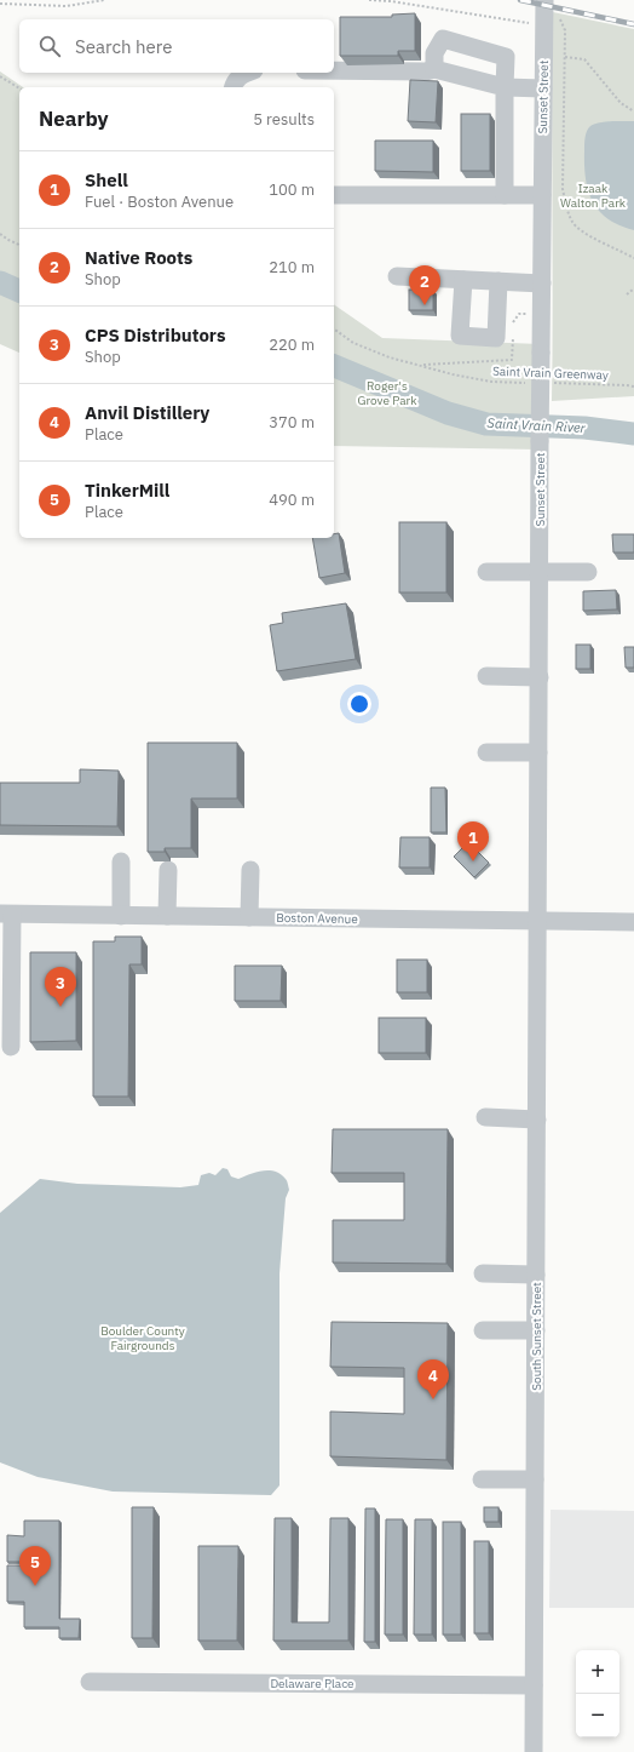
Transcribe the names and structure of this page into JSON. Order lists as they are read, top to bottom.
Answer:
{
  "streets": {
    "street": [
      "Sunset Street",
      "Boston Avenue",
      "South Sunset Street",
      "Delaware Place"
    ],
    "path": ["Saint Vrain Greenway"]
  },
  "crossings": [
    ["Sunset Street", "Boston Avenue"],
    ["Sunset Street", "South Sunset Street"],
    ["Boston Avenue", "South Sunset Street"],
    ["South Sunset Street", "Delaware Place"]
  ],
  "water": ["Saint Vrain River"],
  "parks": ["Izaak Walton Park", "Roger's Grove Park", "Boulder County Fairgrounds"],
  "page": {
    "search": "Search here",
    "heading": ["Nearby", "5 results"],
    "list": [
      {
        "mark": "1",
        "name": "Shell",
        "note": "Fuel · Boston Avenue",
        "value": "100 m"
      },
      {
        "mark": "2",
        "name": "Native Roots",
        "note": "Shop",
        "value": "210 m"
      },
      {
        "mark": "3",
        "name": "CPS Distributors",
        "note": "Shop",
        "value": "220 m"
      },
      {
        "mark": "4",
        "name": "Anvil Distillery",
        "note": "Place",
        "value": "370 m"
      },
      {
        "mark": "5",
        "name": "TinkerMill",
        "note": "Place",
        "value": "490 m"
      }
    ],
    "pins": [
      "2",
      "1",
      "3",
      "4",
      "5"
    ],
    "map_buttons": ["+", "−"]
  }
}
